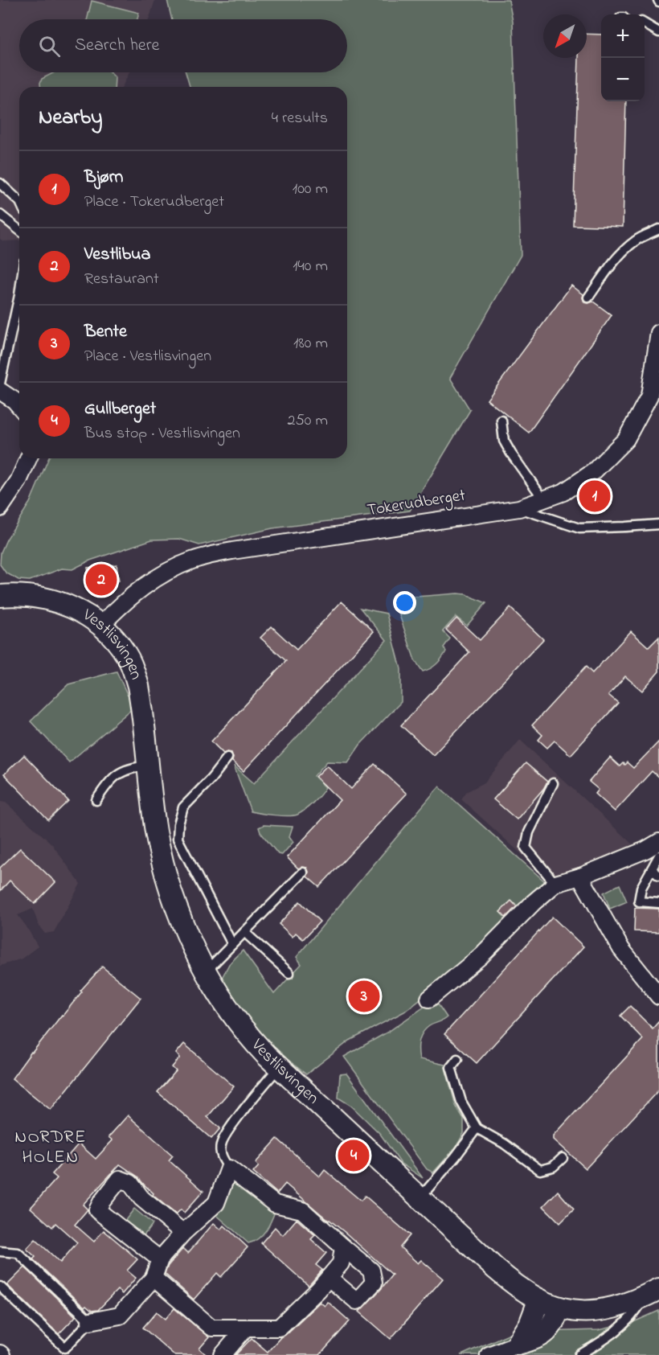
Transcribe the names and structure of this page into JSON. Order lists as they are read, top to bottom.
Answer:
{
  "streets": {
    "street": ["Tokerudberget", "Vestlisvingen"]
  },
  "crossings": [
    ["Tokerudberget", "Vestlisvingen"]
  ],
  "districts": ["NORDRE HOLEN"],
  "north": "bottom left",
  "page": {
    "map_buttons": ["+", "−"],
    "search": "Search here",
    "heading": ["Nearby", "4 results"],
    "list": [
      {
        "mark": "1",
        "name": "Bjørn",
        "note": "Place · Tokerudberget",
        "value": "100 m"
      },
      {
        "mark": "2",
        "name": "Vestlibua",
        "note": "Restaurant",
        "value": "140 m"
      },
      {
        "mark": "3",
        "name": "Bente",
        "note": "Place · Vestlisvingen",
        "value": "180 m"
      },
      {
        "mark": "4",
        "name": "Gullberget",
        "note": "Bus stop · Vestlisvingen",
        "value": "250 m"
      }
    ],
    "pins": [
      "1",
      "2",
      "3",
      "4"
    ]
  }
}
